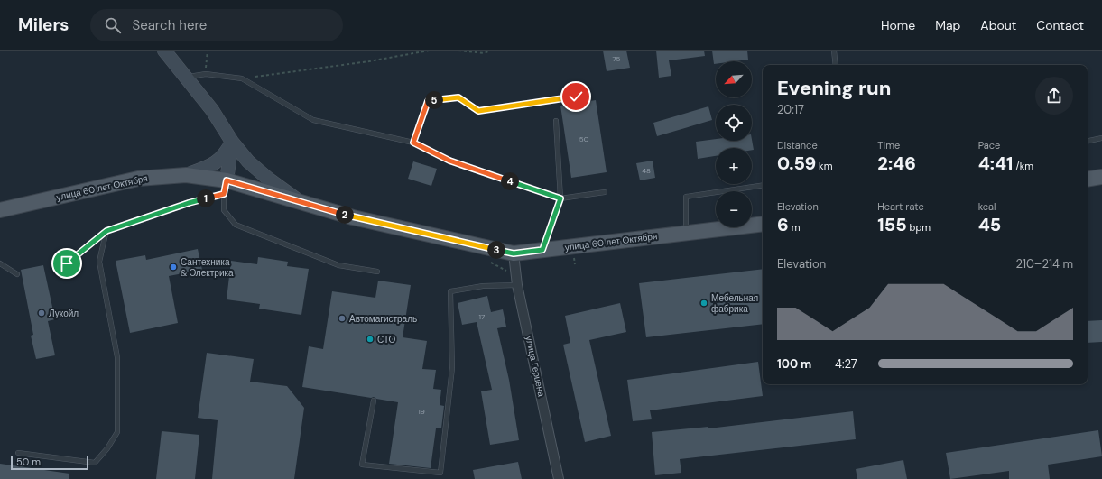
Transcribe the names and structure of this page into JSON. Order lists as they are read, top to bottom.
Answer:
{
  "streets": {
    "main road": ["улица 60 лет Октября"],
    "street": ["улица Герцена"]
  },
  "crossings": [
    ["улица 60 лет Октября", "улица Герцена"]
  ],
  "places": [
    "Сантехника & Электрика",
    "Мебельная фабрика",
    "Лукойл",
    "Автомагистраль",
    "СТО"
  ],
  "house_numbers": [
    "75",
    "50",
    "48",
    "17",
    "19"
  ],
  "scale_bar": "50 m",
  "north": "bottom left",
  "page": {
    "header": "Milers",
    "search": "Search here",
    "nav": [
      "Home",
      "Map",
      "About",
      "Contact"
    ],
    "map_buttons": ["+", "−"],
    "heading": ["Evening run", "20:17"],
    "pins": [
      "5",
      "4",
      "1",
      "2",
      "3"
    ],
    "stats": [
      ["Distance", "0.59 km"],
      ["Time", "2:46"],
      ["Pace", "4:41 /km"],
      ["Elevation", "6 m"],
      ["Heart rate", "155 bpm"],
      ["kcal", "45"]
    ],
    "chart": ["Elevation", "210–214 m"],
    "list": [
      {
        "name": "100 m",
        "note": "4:27"
      }
    ],
    "scale": "50 m"
  }
}
